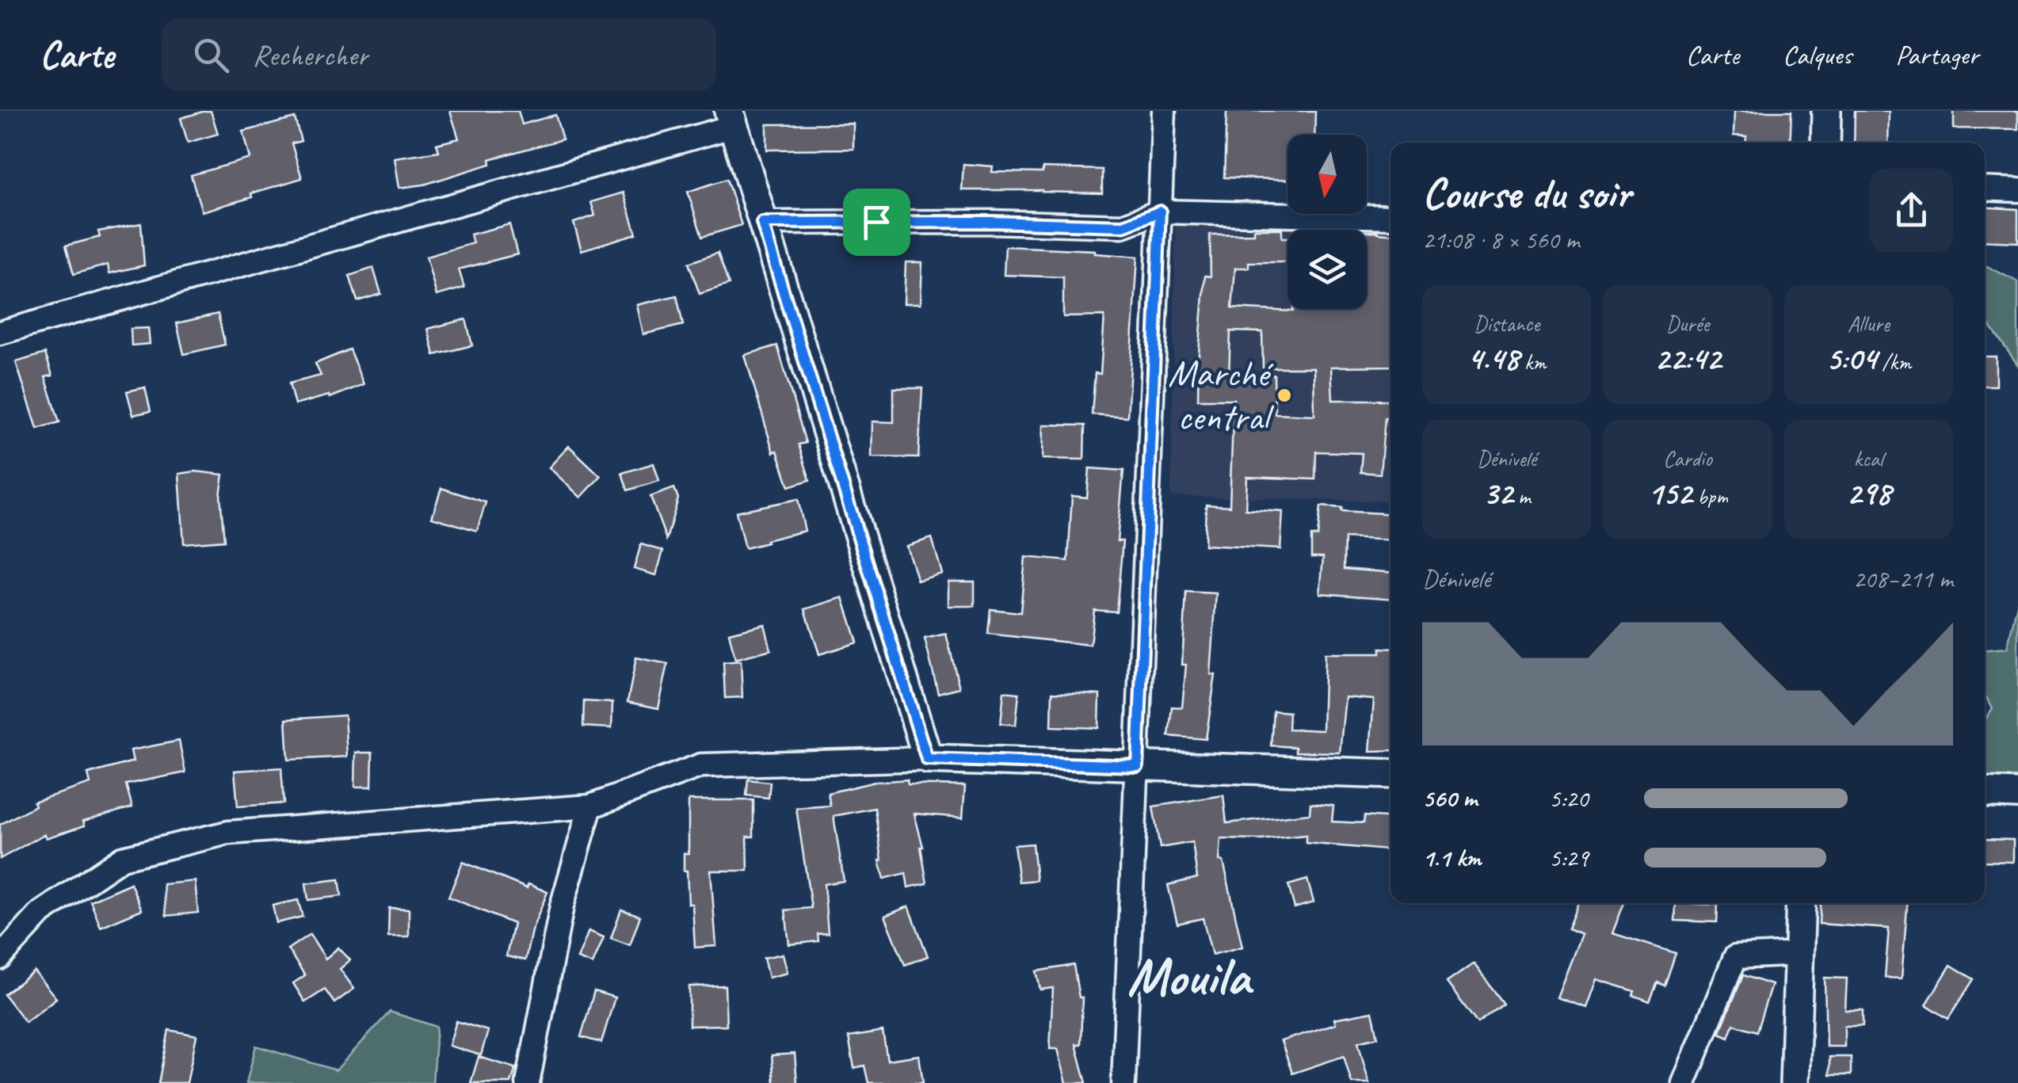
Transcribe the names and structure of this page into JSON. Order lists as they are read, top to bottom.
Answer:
{
  "districts": ["Mouila"],
  "places": ["Marché central"],
  "north": "bottom",
  "page": {
    "header": "Carte",
    "search": "Rechercher",
    "nav": ["Carte", "Calques", "Partager"],
    "heading": ["Course du soir", "21:08 · 8 × 560 m"],
    "stats": [
      ["Distance", "4.48 km"],
      ["Durée", "22:42"],
      ["Allure", "5:04 /km"],
      ["Dénivelé", "32 m"],
      ["Cardio", "152 bpm"],
      ["kcal", "298"]
    ],
    "chart": ["Dénivelé", "208–211 m"],
    "list": [
      {
        "name": "560 m",
        "note": "5:20"
      },
      {
        "name": "1.1 km",
        "note": "5:29"
      }
    ]
  }
}
